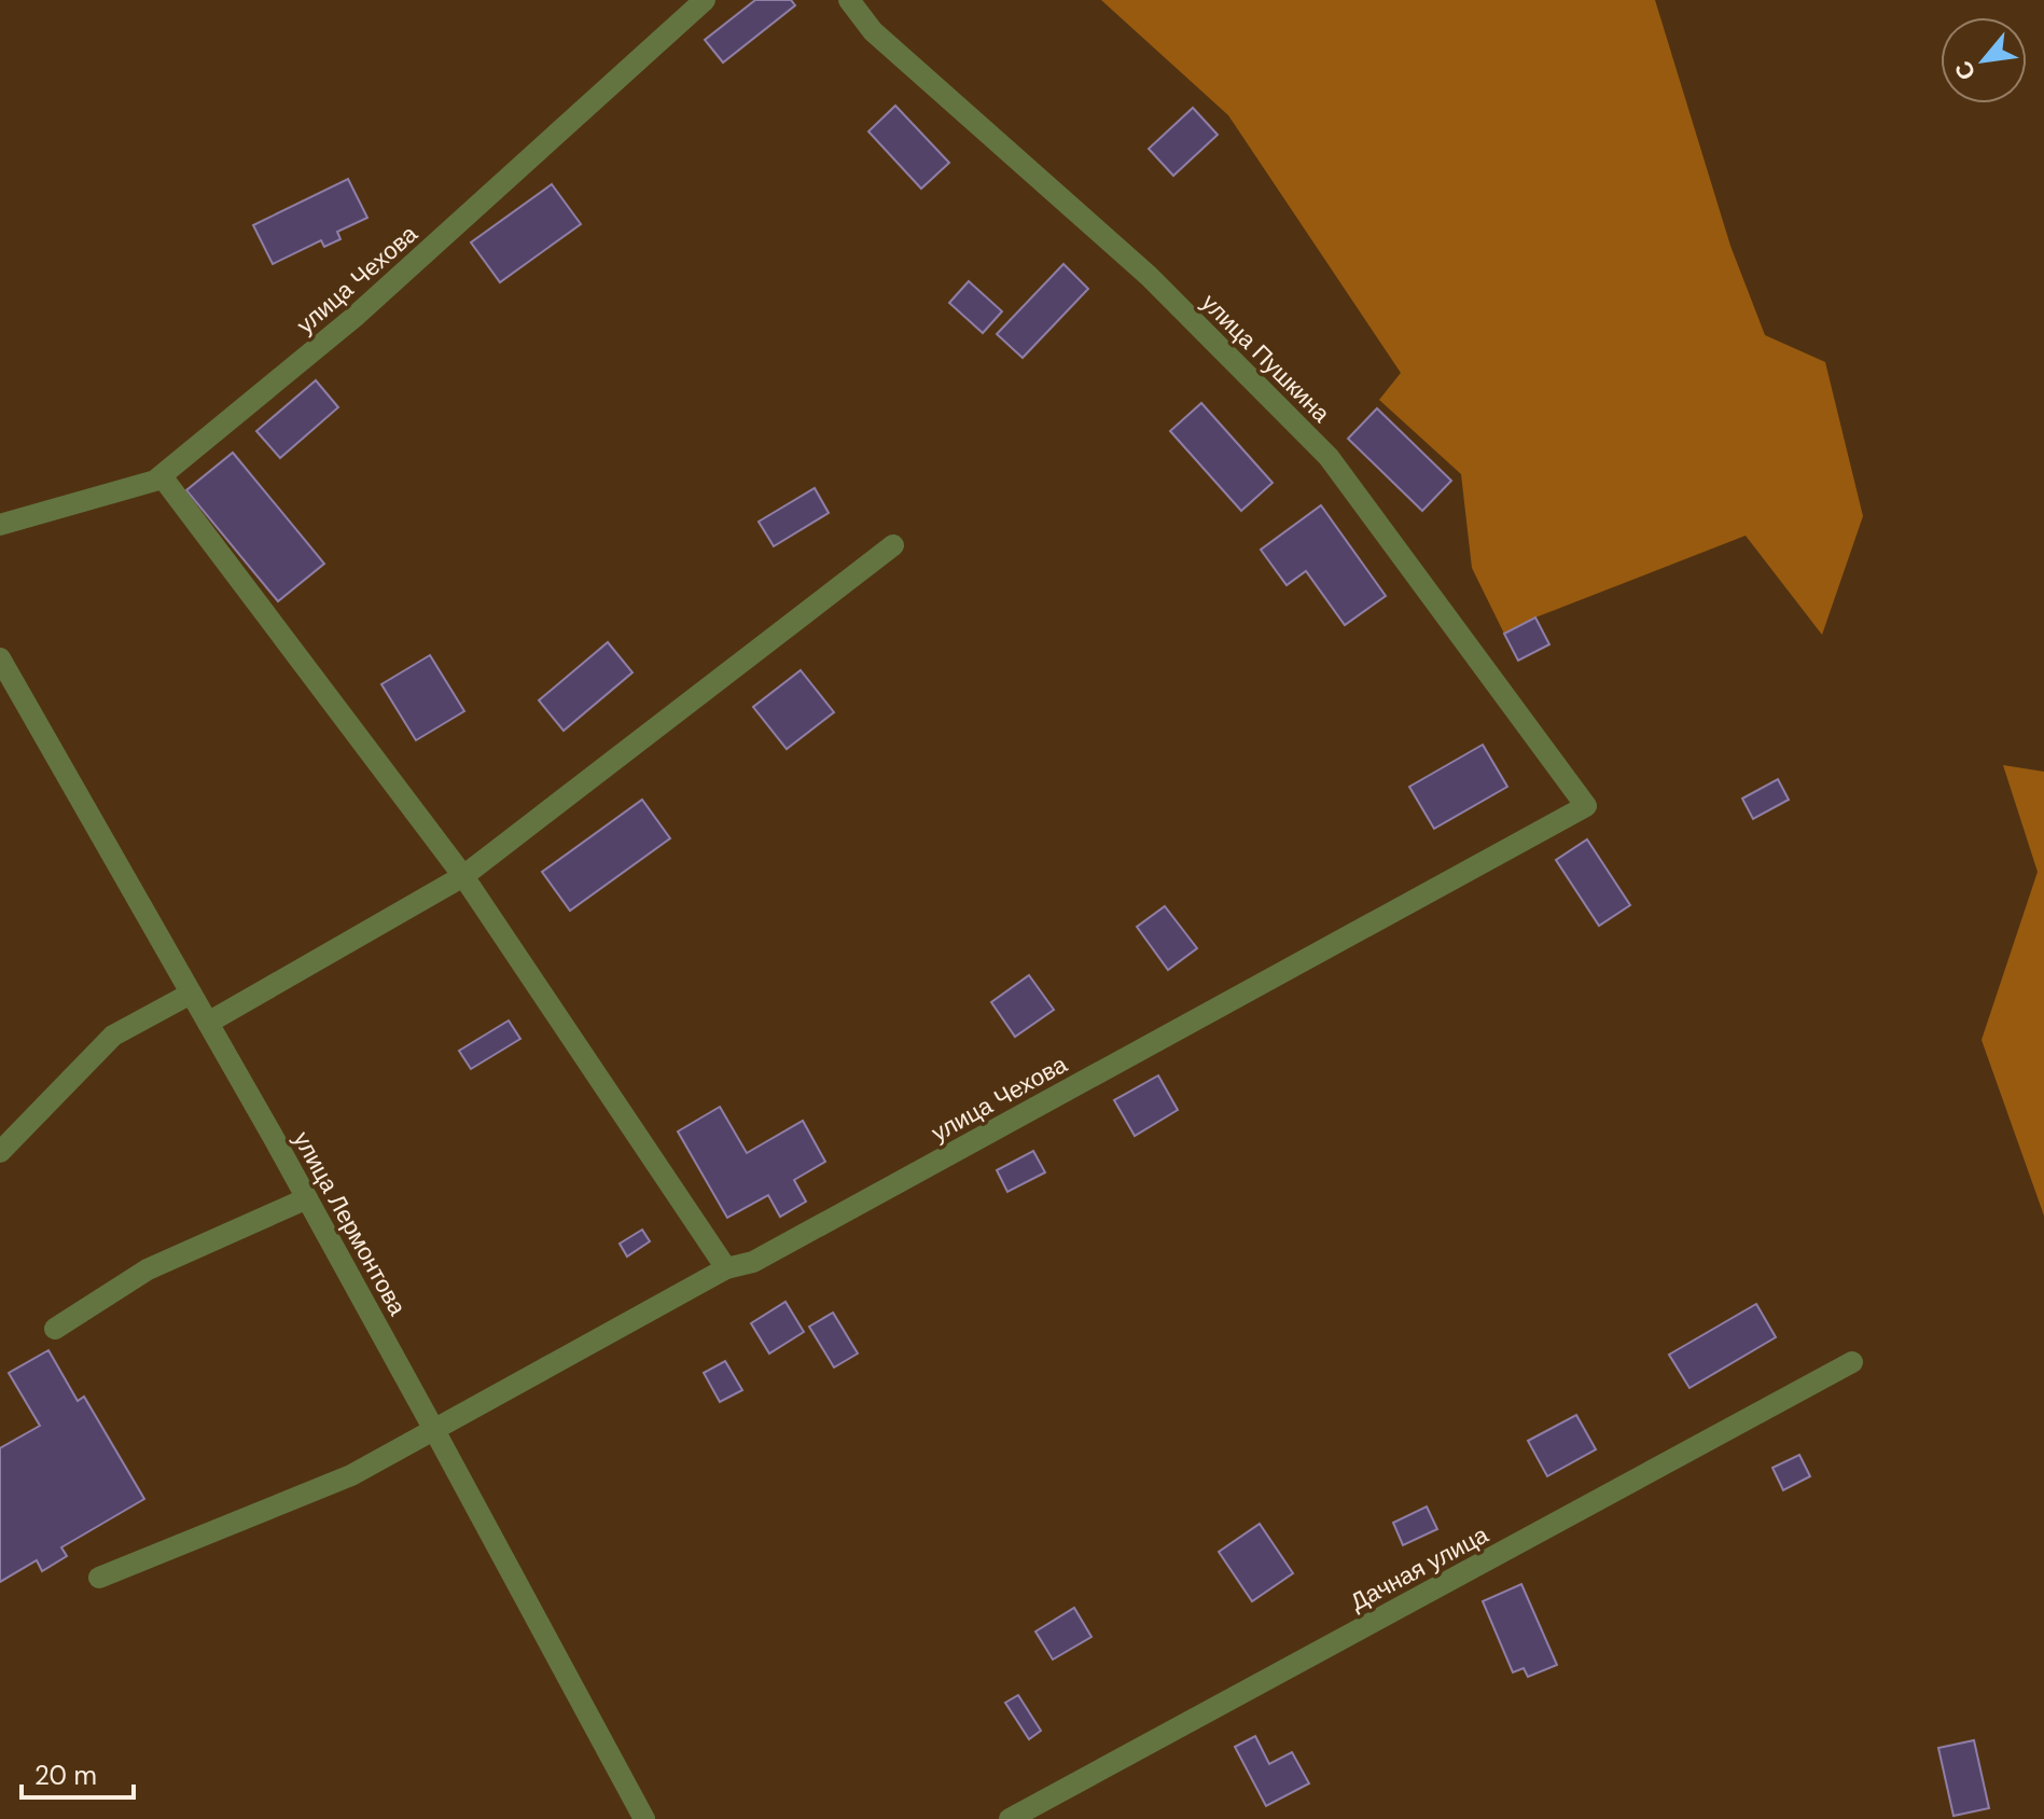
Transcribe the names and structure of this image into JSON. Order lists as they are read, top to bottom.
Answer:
{
  "streets": {
    "street": [
      "улица Чехова",
      "улица Пушкина",
      "улица Лермонтова",
      "Дачная улица"
    ]
  },
  "crossings": [
    ["улица Чехова", "улица Пушкина"],
    ["улица Чехова", "улица Лермонтова"]
  ],
  "scale_bar": "20 m",
  "north": "bottom left"
}
